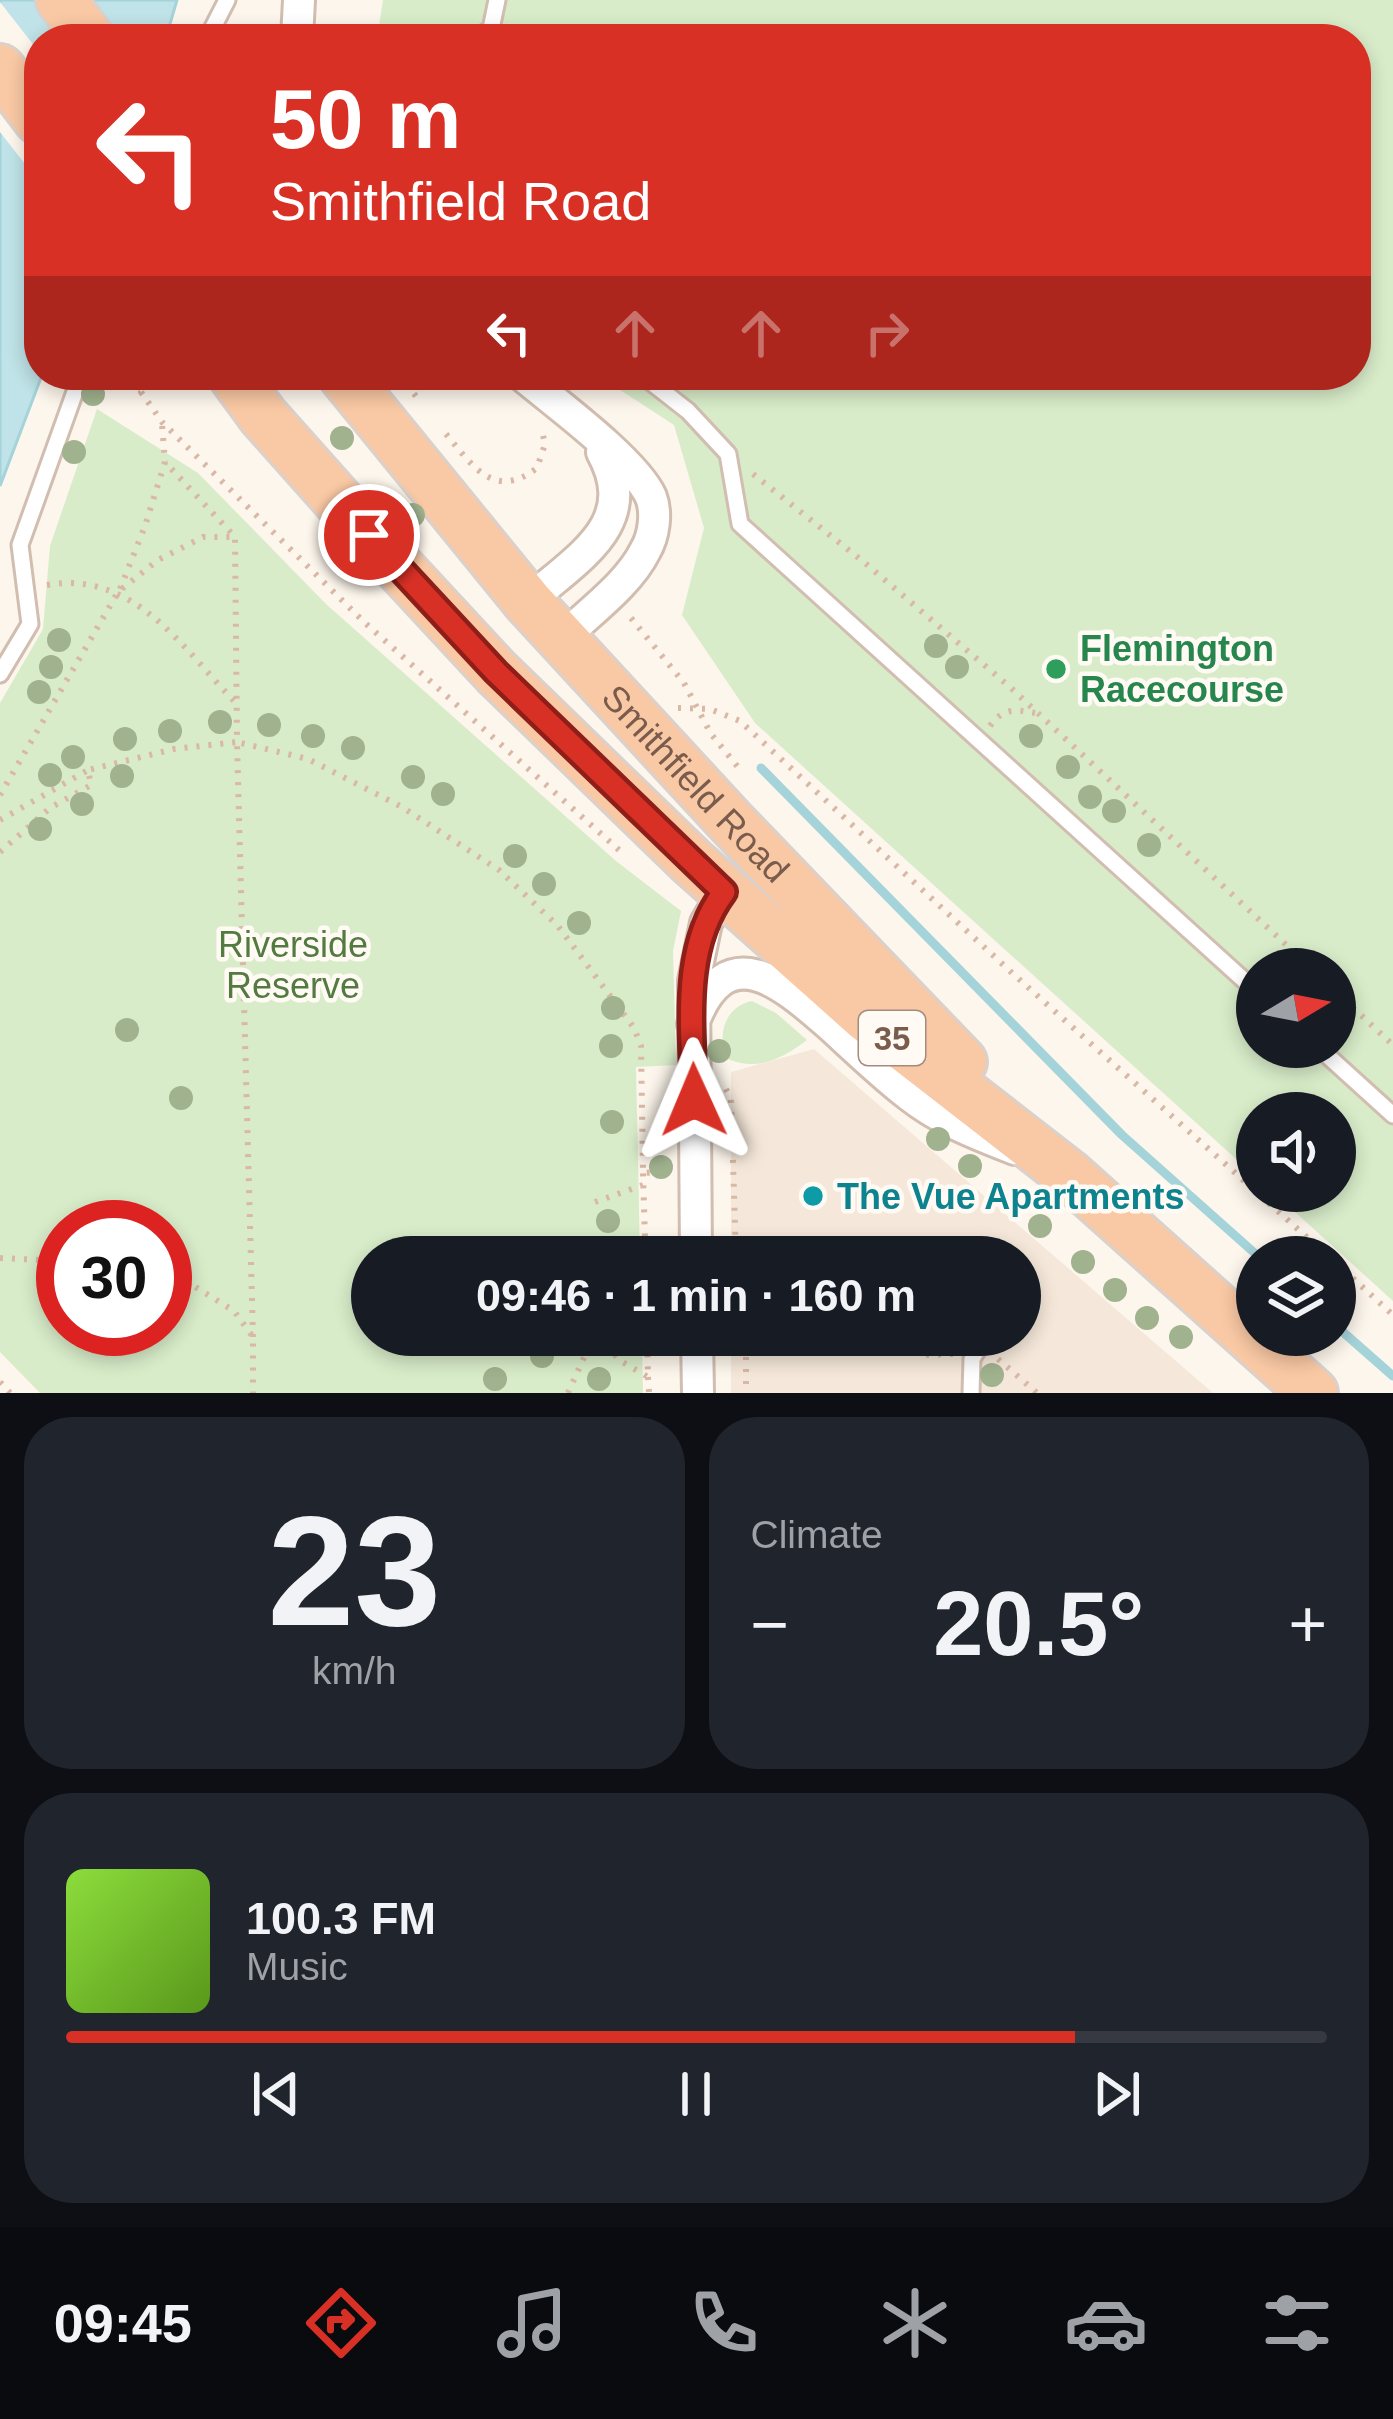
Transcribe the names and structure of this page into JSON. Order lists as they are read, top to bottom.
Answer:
{
  "streets": {
    "highway": ["Smithfield Road", "35"]
  },
  "parks": ["Riverside Reserve"],
  "places": ["Flemington Racecourse", "The Vue Apartments"],
  "north": "right",
  "page": {
    "turn": ["50 m", "Smithfield Road"],
    "limit": "30",
    "trip": "09:46 · 1 min · 160 m",
    "tile": [
      ["23", "km/h"],
      "Climate"
    ],
    "heat": ["−", "20.5°", "+"],
    "song": ["100.3 FM", "Music"],
    "tabs": "09:45"
  }
}
